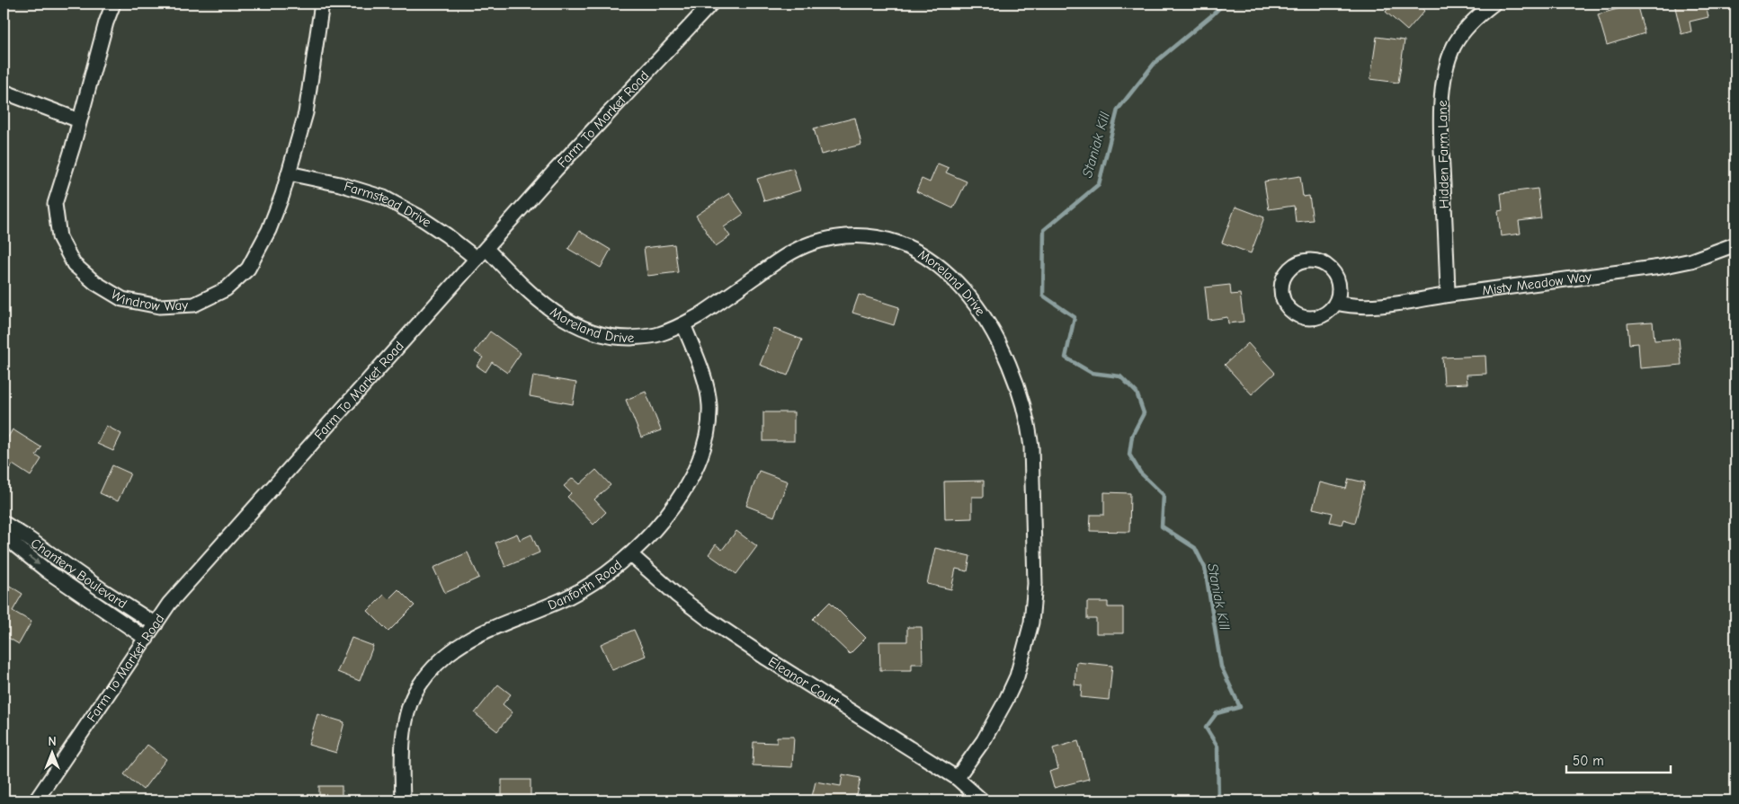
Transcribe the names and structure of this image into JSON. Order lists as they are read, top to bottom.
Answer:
{
  "streets": {
    "street": [
      "Farm To Market Road",
      "Hidden Farm Lane",
      "Farmstead Drive",
      "Misty Meadow Way",
      "Moreland Drive",
      "Windrow Way",
      "Chantery Boulevard",
      "Danforth Road",
      "Eleanor Court"
    ]
  },
  "crossings": [
    ["Farm To Market Road", "Farmstead Drive"],
    ["Farm To Market Road", "Moreland Drive"],
    ["Farm To Market Road", "Chantery Boulevard"],
    ["Hidden Farm Lane", "Misty Meadow Way"],
    ["Farmstead Drive", "Windrow Way"],
    ["Moreland Drive", "Danforth Road"],
    ["Moreland Drive", "Eleanor Court"],
    ["Danforth Road", "Eleanor Court"]
  ],
  "water": ["Staniak Kill"],
  "scale_bar": "50 m",
  "north": "top"
}
